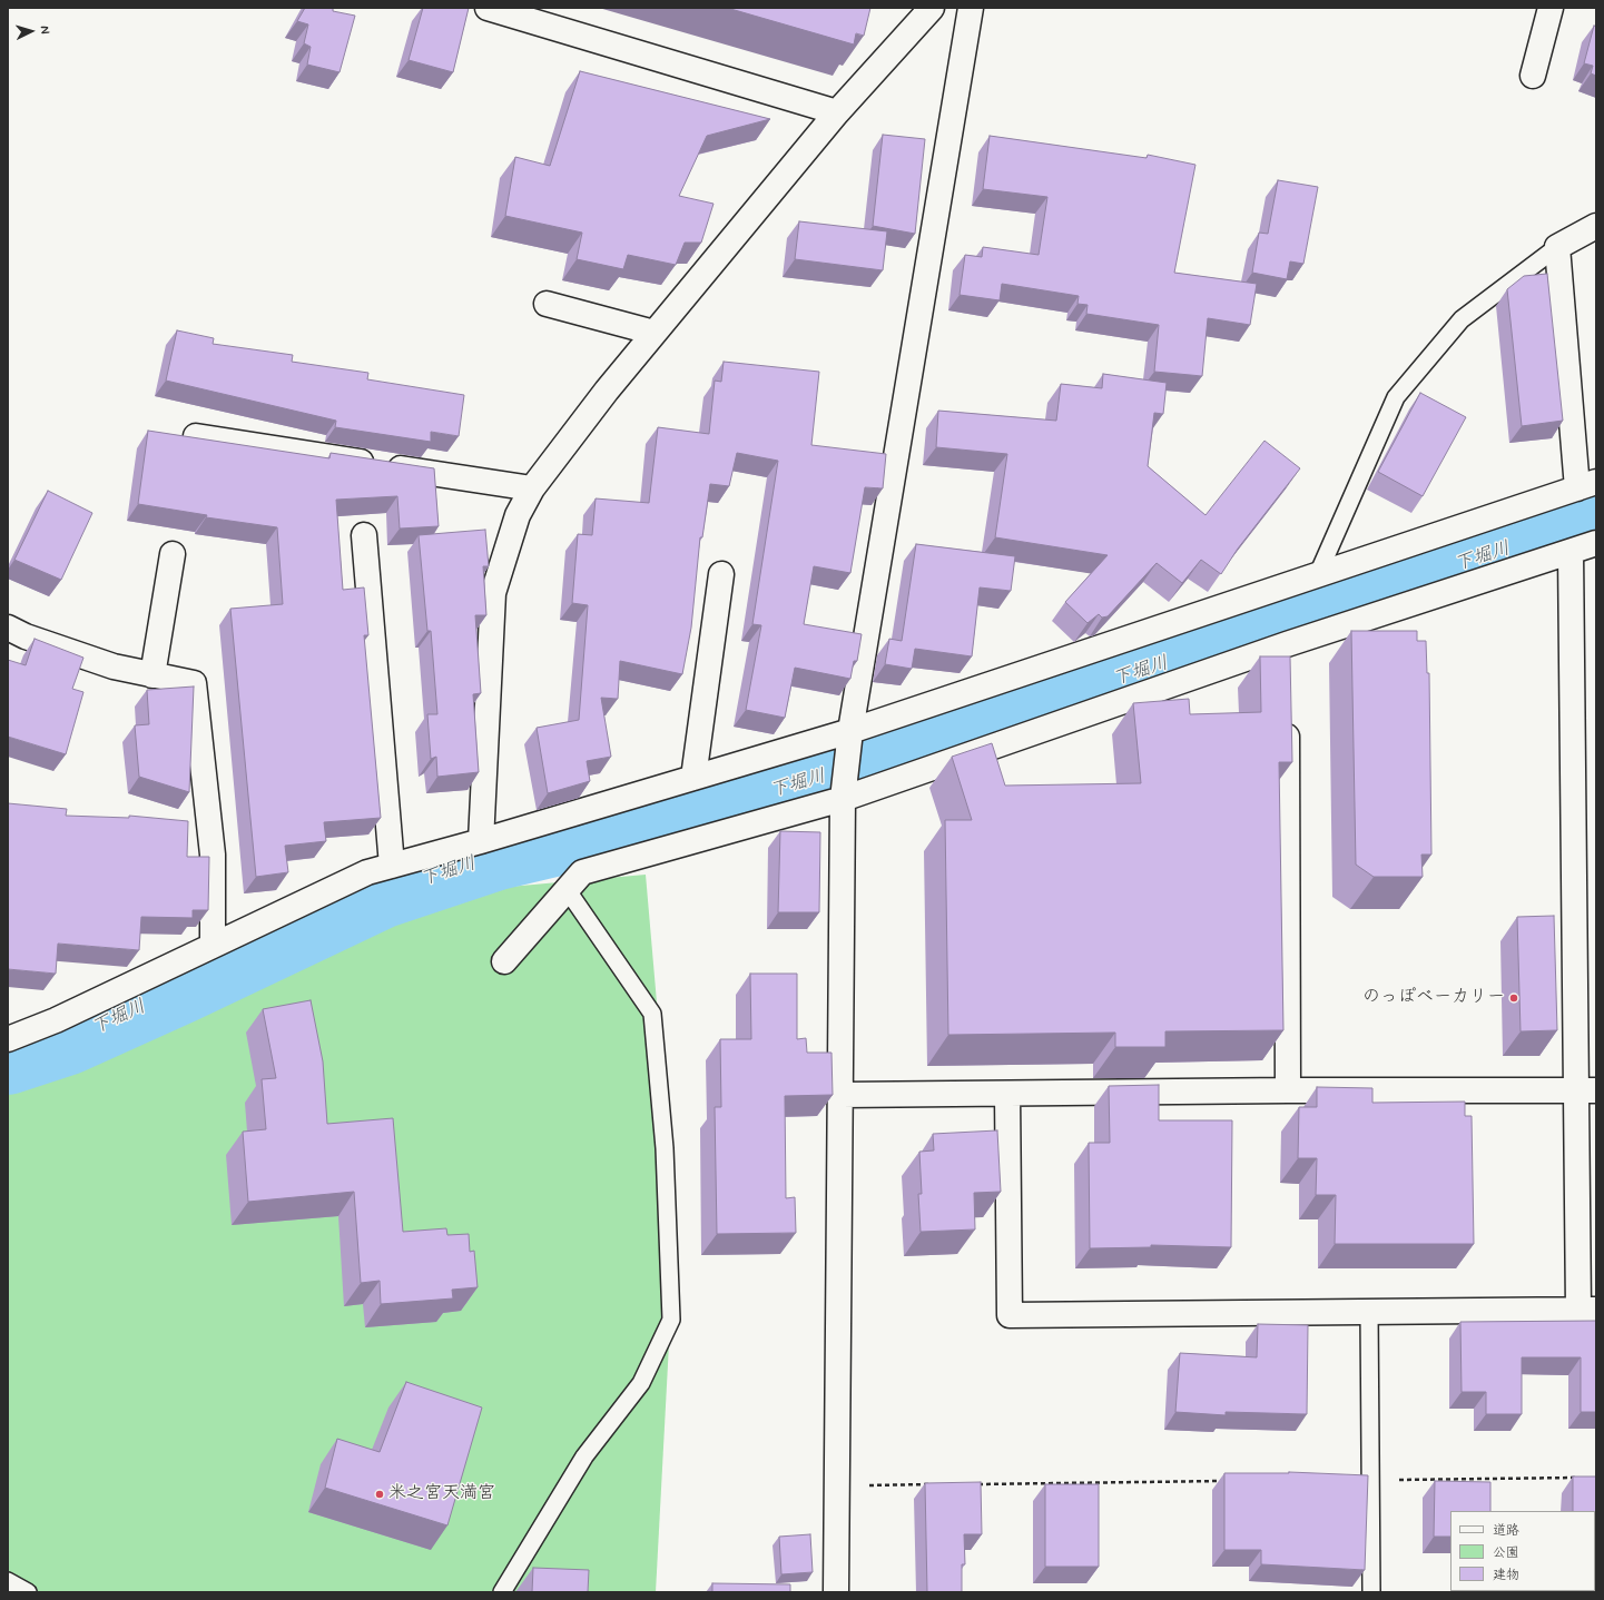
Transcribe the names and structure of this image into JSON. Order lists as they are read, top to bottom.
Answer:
{
  "water": ["下堀川"],
  "places": ["のっぽベーカリー", "米之宮天満宮"],
  "legend": ["道路", "公園", "建物"],
  "north": "right"
}
